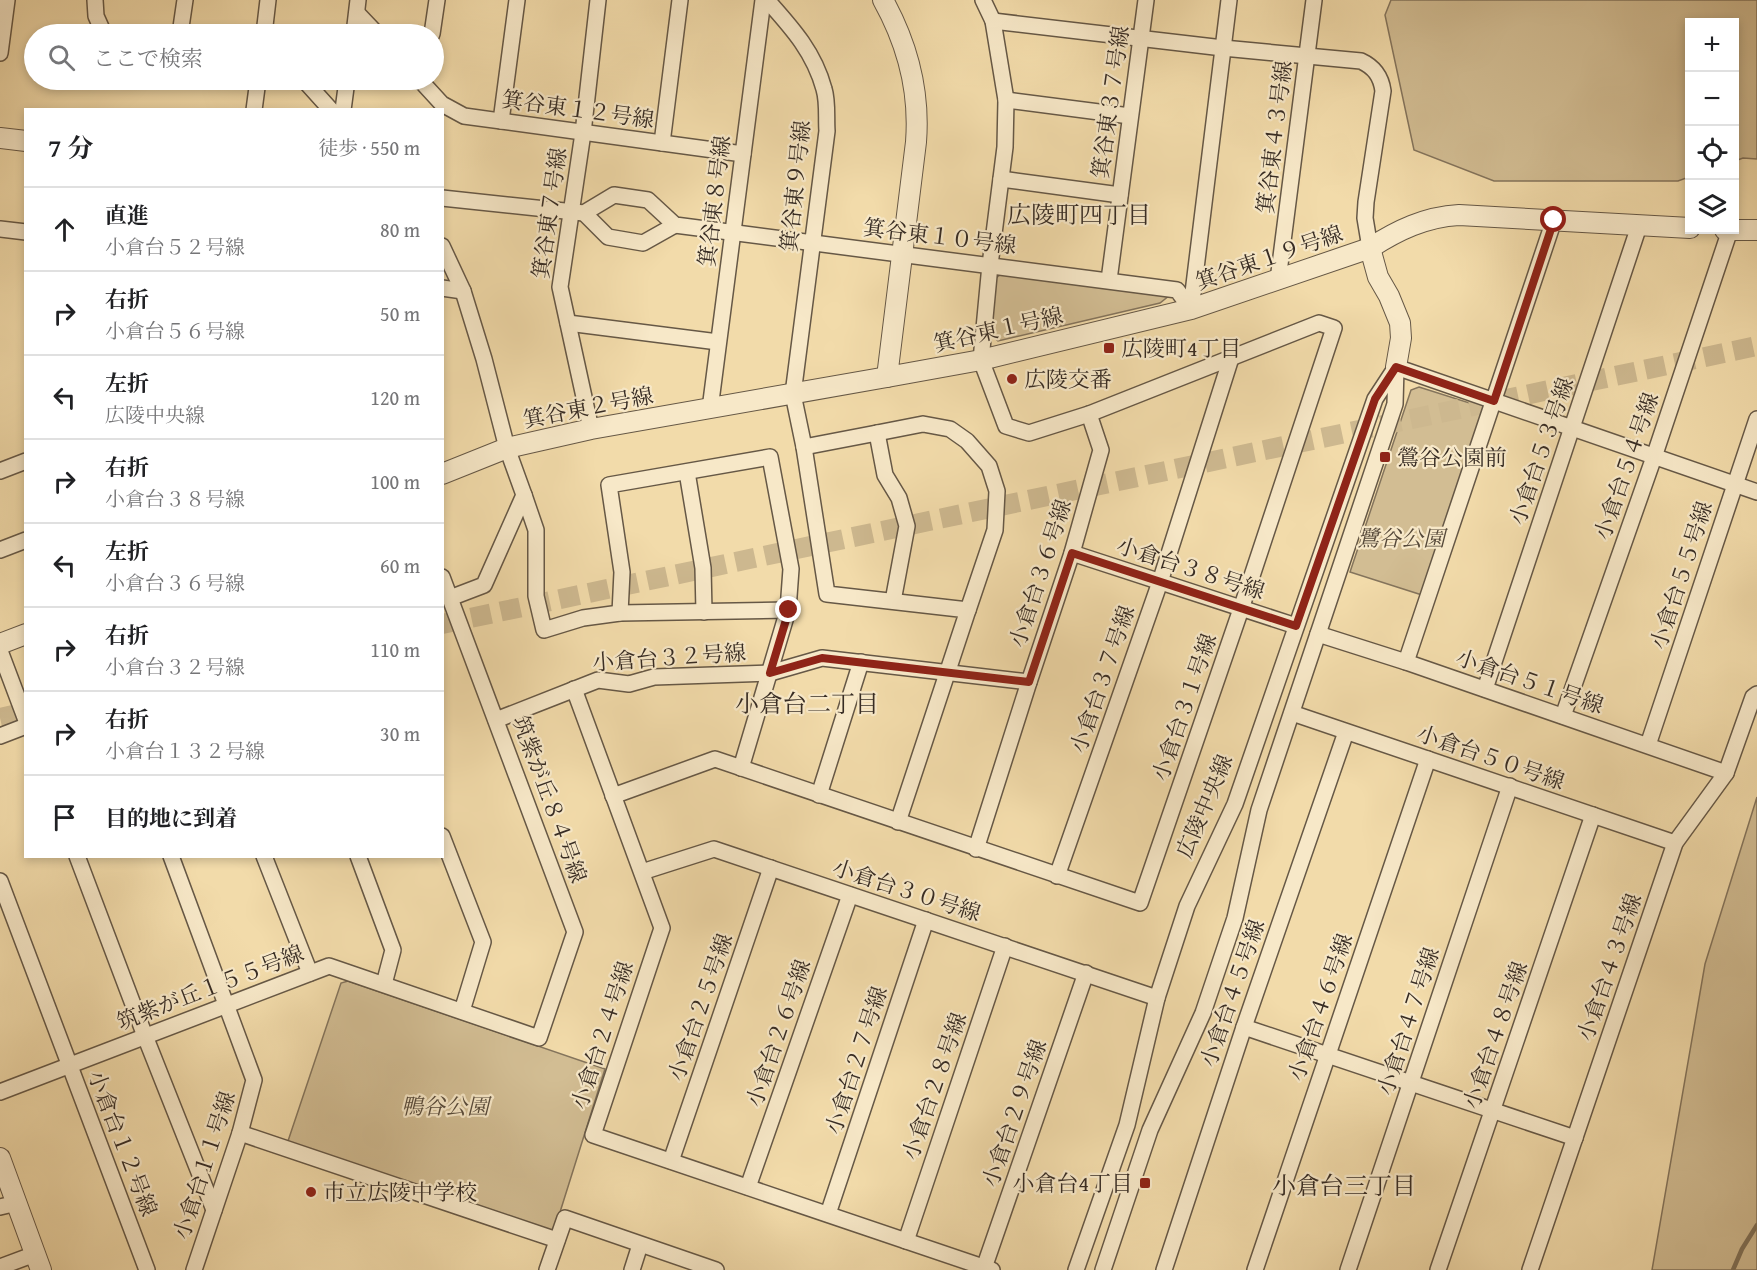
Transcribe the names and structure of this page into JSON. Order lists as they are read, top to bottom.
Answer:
{
  "streets": {
    "street": [
      "箕谷東３７号線",
      "箕谷東１２号線",
      "箕谷東４３号線",
      "箕谷東９号線",
      "箕谷東８号線",
      "箕谷東７号線",
      "箕谷東１０号線",
      "箕谷東１９号線",
      "箕谷東１号線",
      "箕谷東２号線",
      "小倉台５３号線",
      "小倉台５４号線",
      "小倉台３８号線",
      "小倉台３６号線",
      "小倉台５５号線",
      "小倉台３２号線",
      "小倉台３７号線",
      "小倉台５１号線",
      "小倉台３１号線",
      "小倉台５０号線",
      "筑紫が丘８４号線",
      "広陵中央線",
      "小倉台３０号線",
      "小倉台４３号線",
      "筑紫が丘１５５号線",
      "小倉台４５号線",
      "小倉台２５号線",
      "小倉台４６号線",
      "小倉台４７号線",
      "小倉台２６号線",
      "小倉台２４号線",
      "小倉台４８号線",
      "小倉台２７号線",
      "小倉台２８号線",
      "小倉台２９号線",
      "小倉台１２号線",
      "小倉台１１号線"
    ]
  },
  "crossings": [
    ["箕谷東３７号線", "箕谷東１０号線"],
    ["箕谷東３７号線", "箕谷東１９号線"],
    ["箕谷東１２号線", "箕谷東８号線"],
    ["箕谷東１２号線", "箕谷東７号線"],
    ["箕谷東４３号線", "箕谷東１９号線"],
    ["箕谷東９号線", "箕谷東８号線"],
    ["箕谷東９号線", "箕谷東１０号線"],
    ["箕谷東９号線", "箕谷東２号線"],
    ["箕谷東８号線", "箕谷東１０号線"],
    ["箕谷東８号線", "箕谷東２号線"],
    ["箕谷東７号線", "箕谷東２号線"],
    ["箕谷東１０号線", "箕谷東１９号線"],
    ["箕谷東１０号線", "箕谷東１号線"],
    ["箕谷東１９号線", "箕谷東１号線"],
    ["箕谷東１９号線", "広陵中央線"],
    ["箕谷東１号線", "箕谷東２号線"],
    ["箕谷東１号線", "小倉台３１号線"],
    ["小倉台５３号線", "小倉台５１号線"],
    ["小倉台５４号線", "小倉台５１号線"],
    ["小倉台３８号線", "小倉台３６号線"],
    ["小倉台３８号線", "小倉台３７号線"],
    ["小倉台３８号線", "小倉台３１号線"],
    ["小倉台３８号線", "広陵中央線"],
    ["小倉台３６号線", "小倉台３２号線"],
    ["小倉台３６号線", "小倉台３１号線"],
    ["小倉台５５号線", "小倉台５１号線"],
    ["小倉台３２号線", "筑紫が丘８４号線"],
    ["小倉台３２号線", "小倉台２４号線"],
    ["小倉台３７号線", "小倉台３１号線"],
    ["小倉台５１号線", "広陵中央線"],
    ["小倉台５１号線", "小倉台４３号線"],
    ["小倉台３１号線", "小倉台２４号線"],
    ["小倉台５０号線", "広陵中央線"],
    ["小倉台５０号線", "小倉台４３号線"],
    ["小倉台５０号線", "小倉台４５号線"],
    ["小倉台５０号線", "小倉台４６号線"],
    ["小倉台５０号線", "小倉台４７号線"],
    ["小倉台５０号線", "小倉台４８号線"],
    ["筑紫が丘８４号線", "筑紫が丘１５５号線"],
    ["広陵中央線", "小倉台３０号線"],
    ["小倉台３０号線", "小倉台２５号線"],
    ["小倉台３０号線", "小倉台２６号線"],
    ["小倉台３０号線", "小倉台２４号線"],
    ["小倉台３０号線", "小倉台２７号線"],
    ["小倉台３０号線", "小倉台２８号線"],
    ["小倉台３０号線", "小倉台２９号線"],
    ["筑紫が丘１５５号線", "小倉台１２号線"],
    ["筑紫が丘１５５号線", "小倉台１１号線"],
    ["小倉台２５号線", "小倉台２４号線"],
    ["小倉台２６号線", "小倉台２４号線"],
    ["小倉台２４号線", "小倉台２７号線"],
    ["小倉台２４号線", "小倉台２８号線"],
    ["小倉台２４号線", "小倉台２９号線"]
  ],
  "districts": ["広陵町四丁目", "小倉台二丁目", "小倉台三丁目"],
  "parks": ["鷺谷公園", "鴨谷公園"],
  "places": {
    "transit": ["広陵町4丁目", "鶯谷公園前", "小倉台4丁目"],
    "other": ["広陵交番", "市立広陵中学校"]
  },
  "page": {
    "map_buttons": ["+", "−"],
    "search": "ここで検索",
    "heading": ["7 分", "徒歩 · 550 m"],
    "list": [
      ["直進", "小倉台５２号線", "80 m"],
      ["右折", "小倉台５６号線", "50 m"],
      ["左折", "広陵中央線", "120 m"],
      ["右折", "小倉台３８号線", "100 m"],
      ["左折", "小倉台３６号線", "60 m"],
      ["右折", "小倉台３２号線", "110 m"],
      ["右折", "小倉台１３２号線", "30 m"],
      "目的地に到着"
    ]
  }
}
